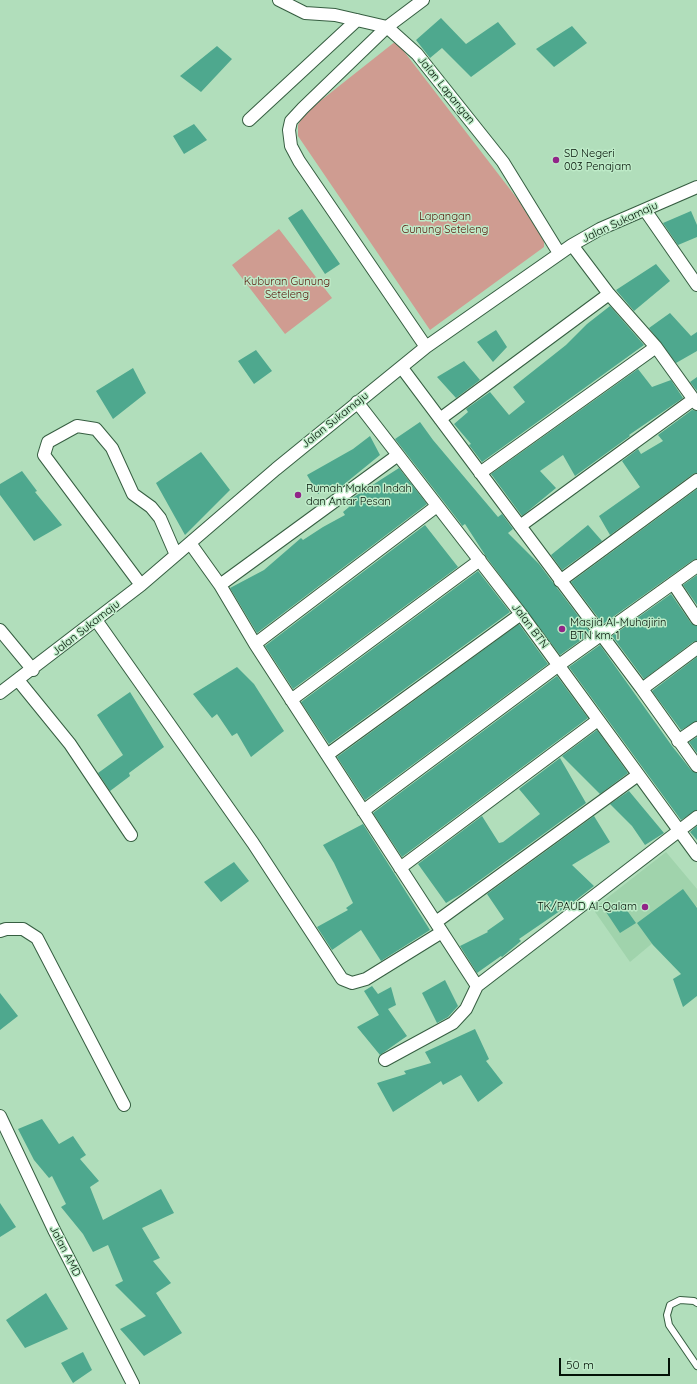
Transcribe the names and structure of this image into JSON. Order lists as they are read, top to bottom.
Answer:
{
  "streets": {
    "street": [
      "Jalan Lapangan",
      "Jalan Sukamaju",
      "Jalan BTN",
      "Jalan AMD"
    ]
  },
  "crossings": [
    ["Jalan Lapangan", "Jalan Sukamaju"],
    ["Jalan Sukamaju", "Jalan BTN"]
  ],
  "parks": ["Lapangan Gunung Seteleng", "Kuburan Gunung Seteleng"],
  "places": [
    "SD Negeri 003 Penajam",
    "Rumah Makan Indah dan Antar Pesan",
    "Masjid Al-Muhajirin BTN km. 1",
    "TK/PAUD Al-Qalam"
  ],
  "scale_bar": "50 m"
}
